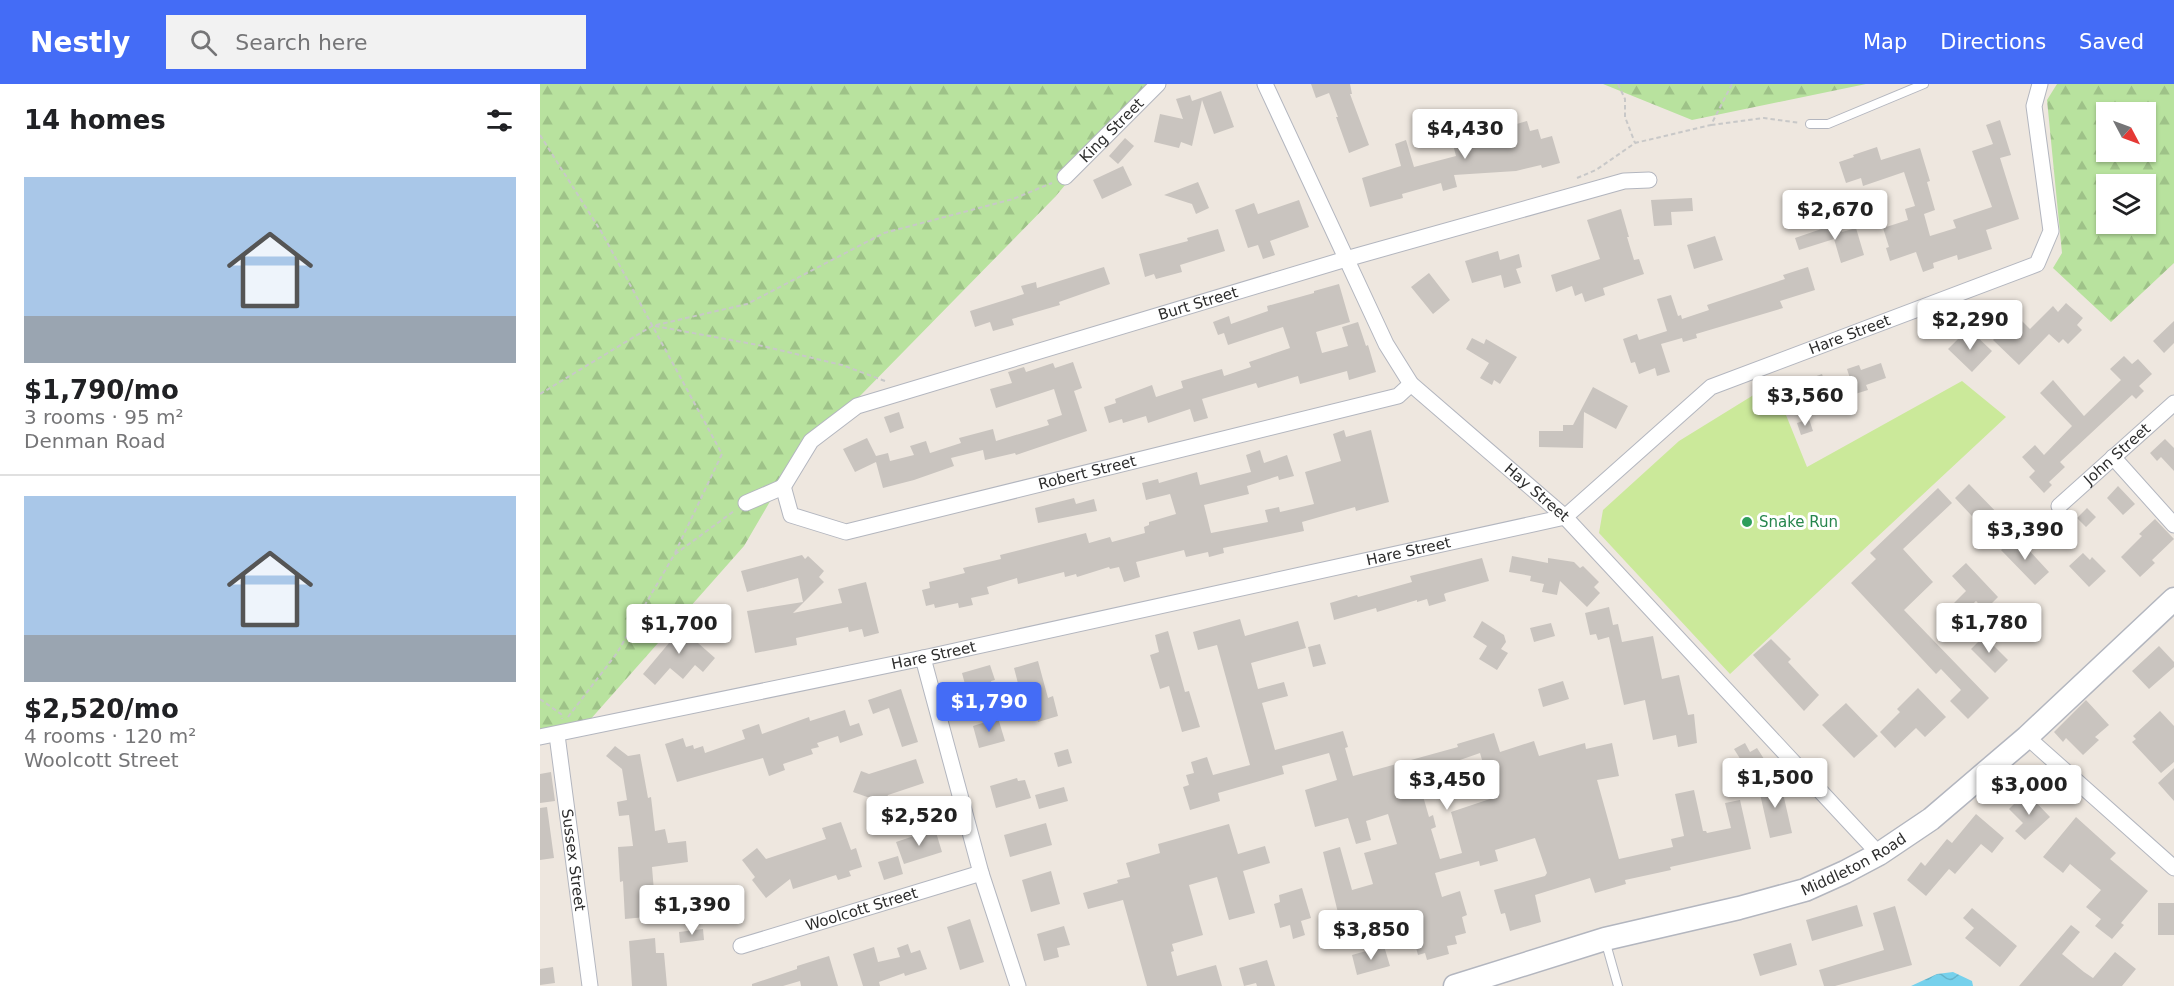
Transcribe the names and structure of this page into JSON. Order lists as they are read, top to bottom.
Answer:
{
  "streets": {
    "main road": ["Middleton Road"],
    "street": [
      "King Street",
      "Burt Street",
      "Hare Street",
      "John Street",
      "Robert Street",
      "Hay Street",
      "Sussex Street",
      "Woolcott Street"
    ]
  },
  "crossings": [
    ["Burt Street", "Robert Street"],
    ["Burt Street", "Hay Street"],
    ["Hare Street", "Hay Street"],
    ["Hare Street", "Sussex Street"],
    ["Robert Street", "Hay Street"],
    ["Hay Street", "Middleton Road"]
  ],
  "places": ["Snake Run"],
  "north": "bottom right",
  "page": {
    "header": "Nestly",
    "search": "Search here",
    "nav": ["Map", "Directions", "Saved"],
    "heading": "14 homes",
    "price": [
      "$4,430",
      "$2,670",
      "$2,290",
      "$3,560",
      "$3,390",
      "$1,780",
      "$1,700",
      "$1,790",
      "$1,500",
      "$3,450",
      "$3,000",
      "$2,520",
      "$1,390",
      "$3,850"
    ],
    "list": [
      {
        "name": "$1,790/mo",
        "note": "3 rooms · 95 m² · Denman Road"
      },
      {
        "name": "$2,520/mo",
        "note": "4 rooms · 120 m² · Woolcott Street"
      }
    ]
  }
}
